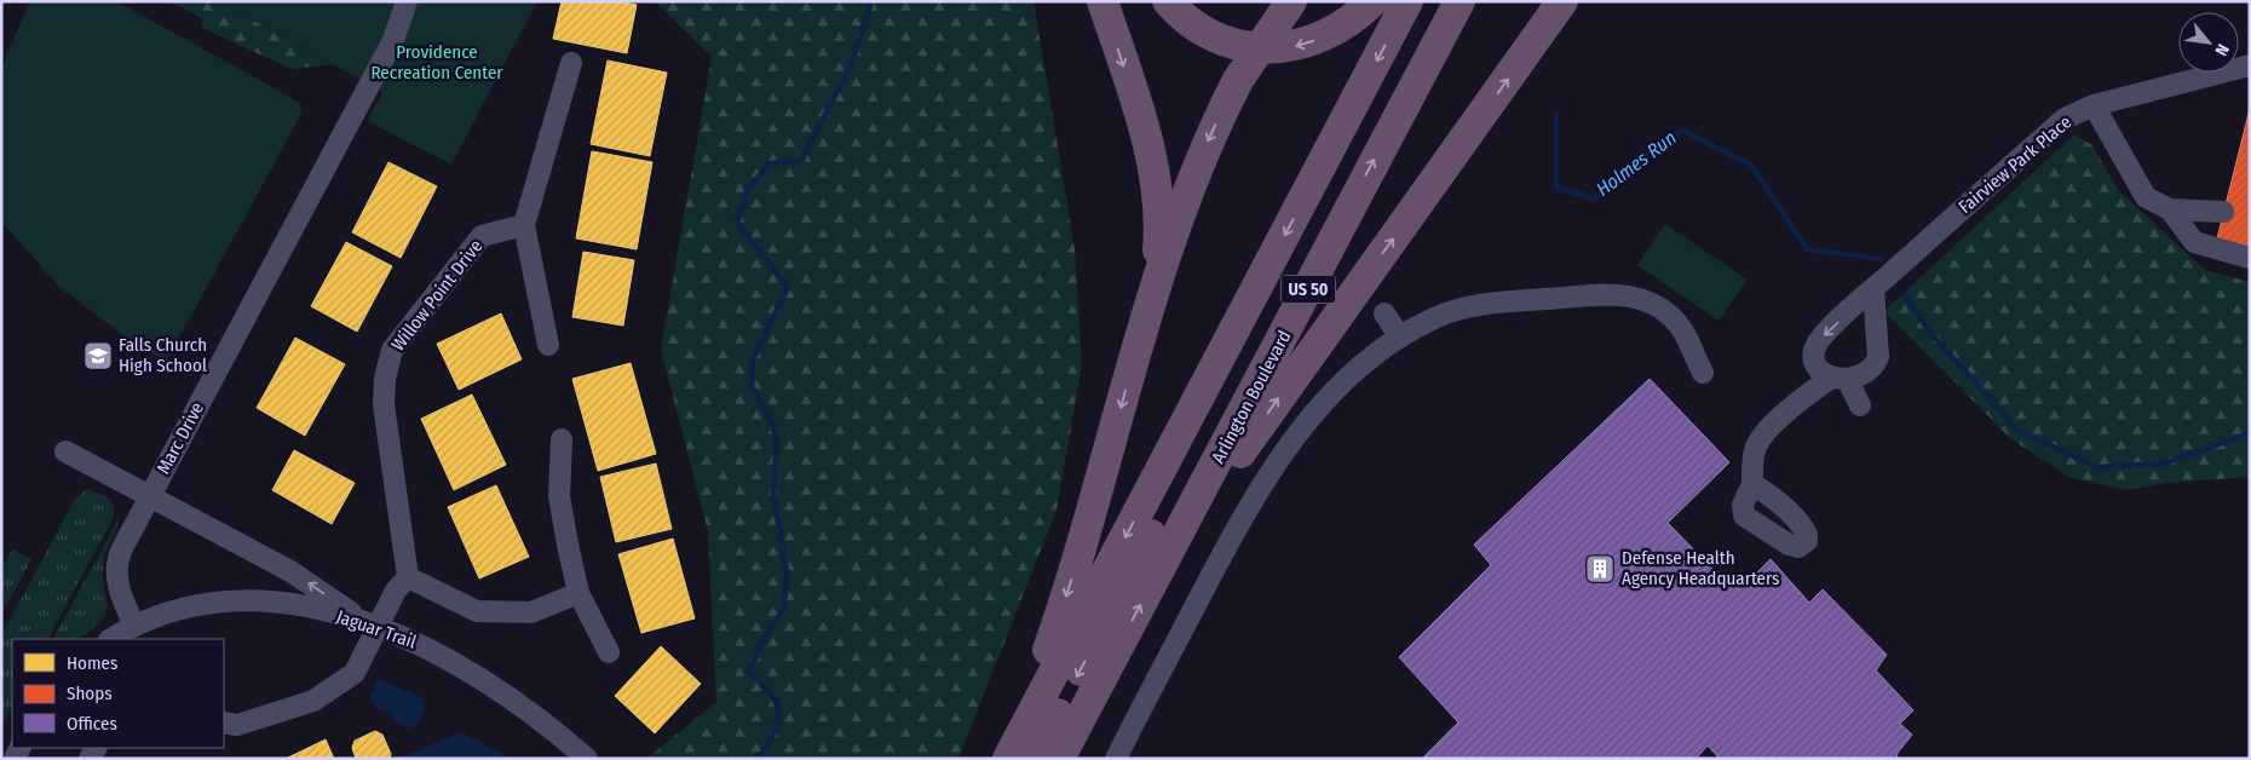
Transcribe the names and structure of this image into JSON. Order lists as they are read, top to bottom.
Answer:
{
  "streets": {
    "highway": ["US 50", "Arlington Boulevard"],
    "street": [
      "Fairview Park Place",
      "Willow Point Drive",
      "Marc Drive",
      "Jaguar Trail"
    ]
  },
  "crossings": [
    ["Marc Drive", "Jaguar Trail"]
  ],
  "water": ["Holmes Run"],
  "parks": ["Providence Recreation Center"],
  "places": {
    "school or university": ["Falls Church High School"],
    "building": ["Defense Health Agency Headquarters"]
  },
  "legend": ["Homes", "Shops", "Offices"],
  "north": "bottom right"
}
